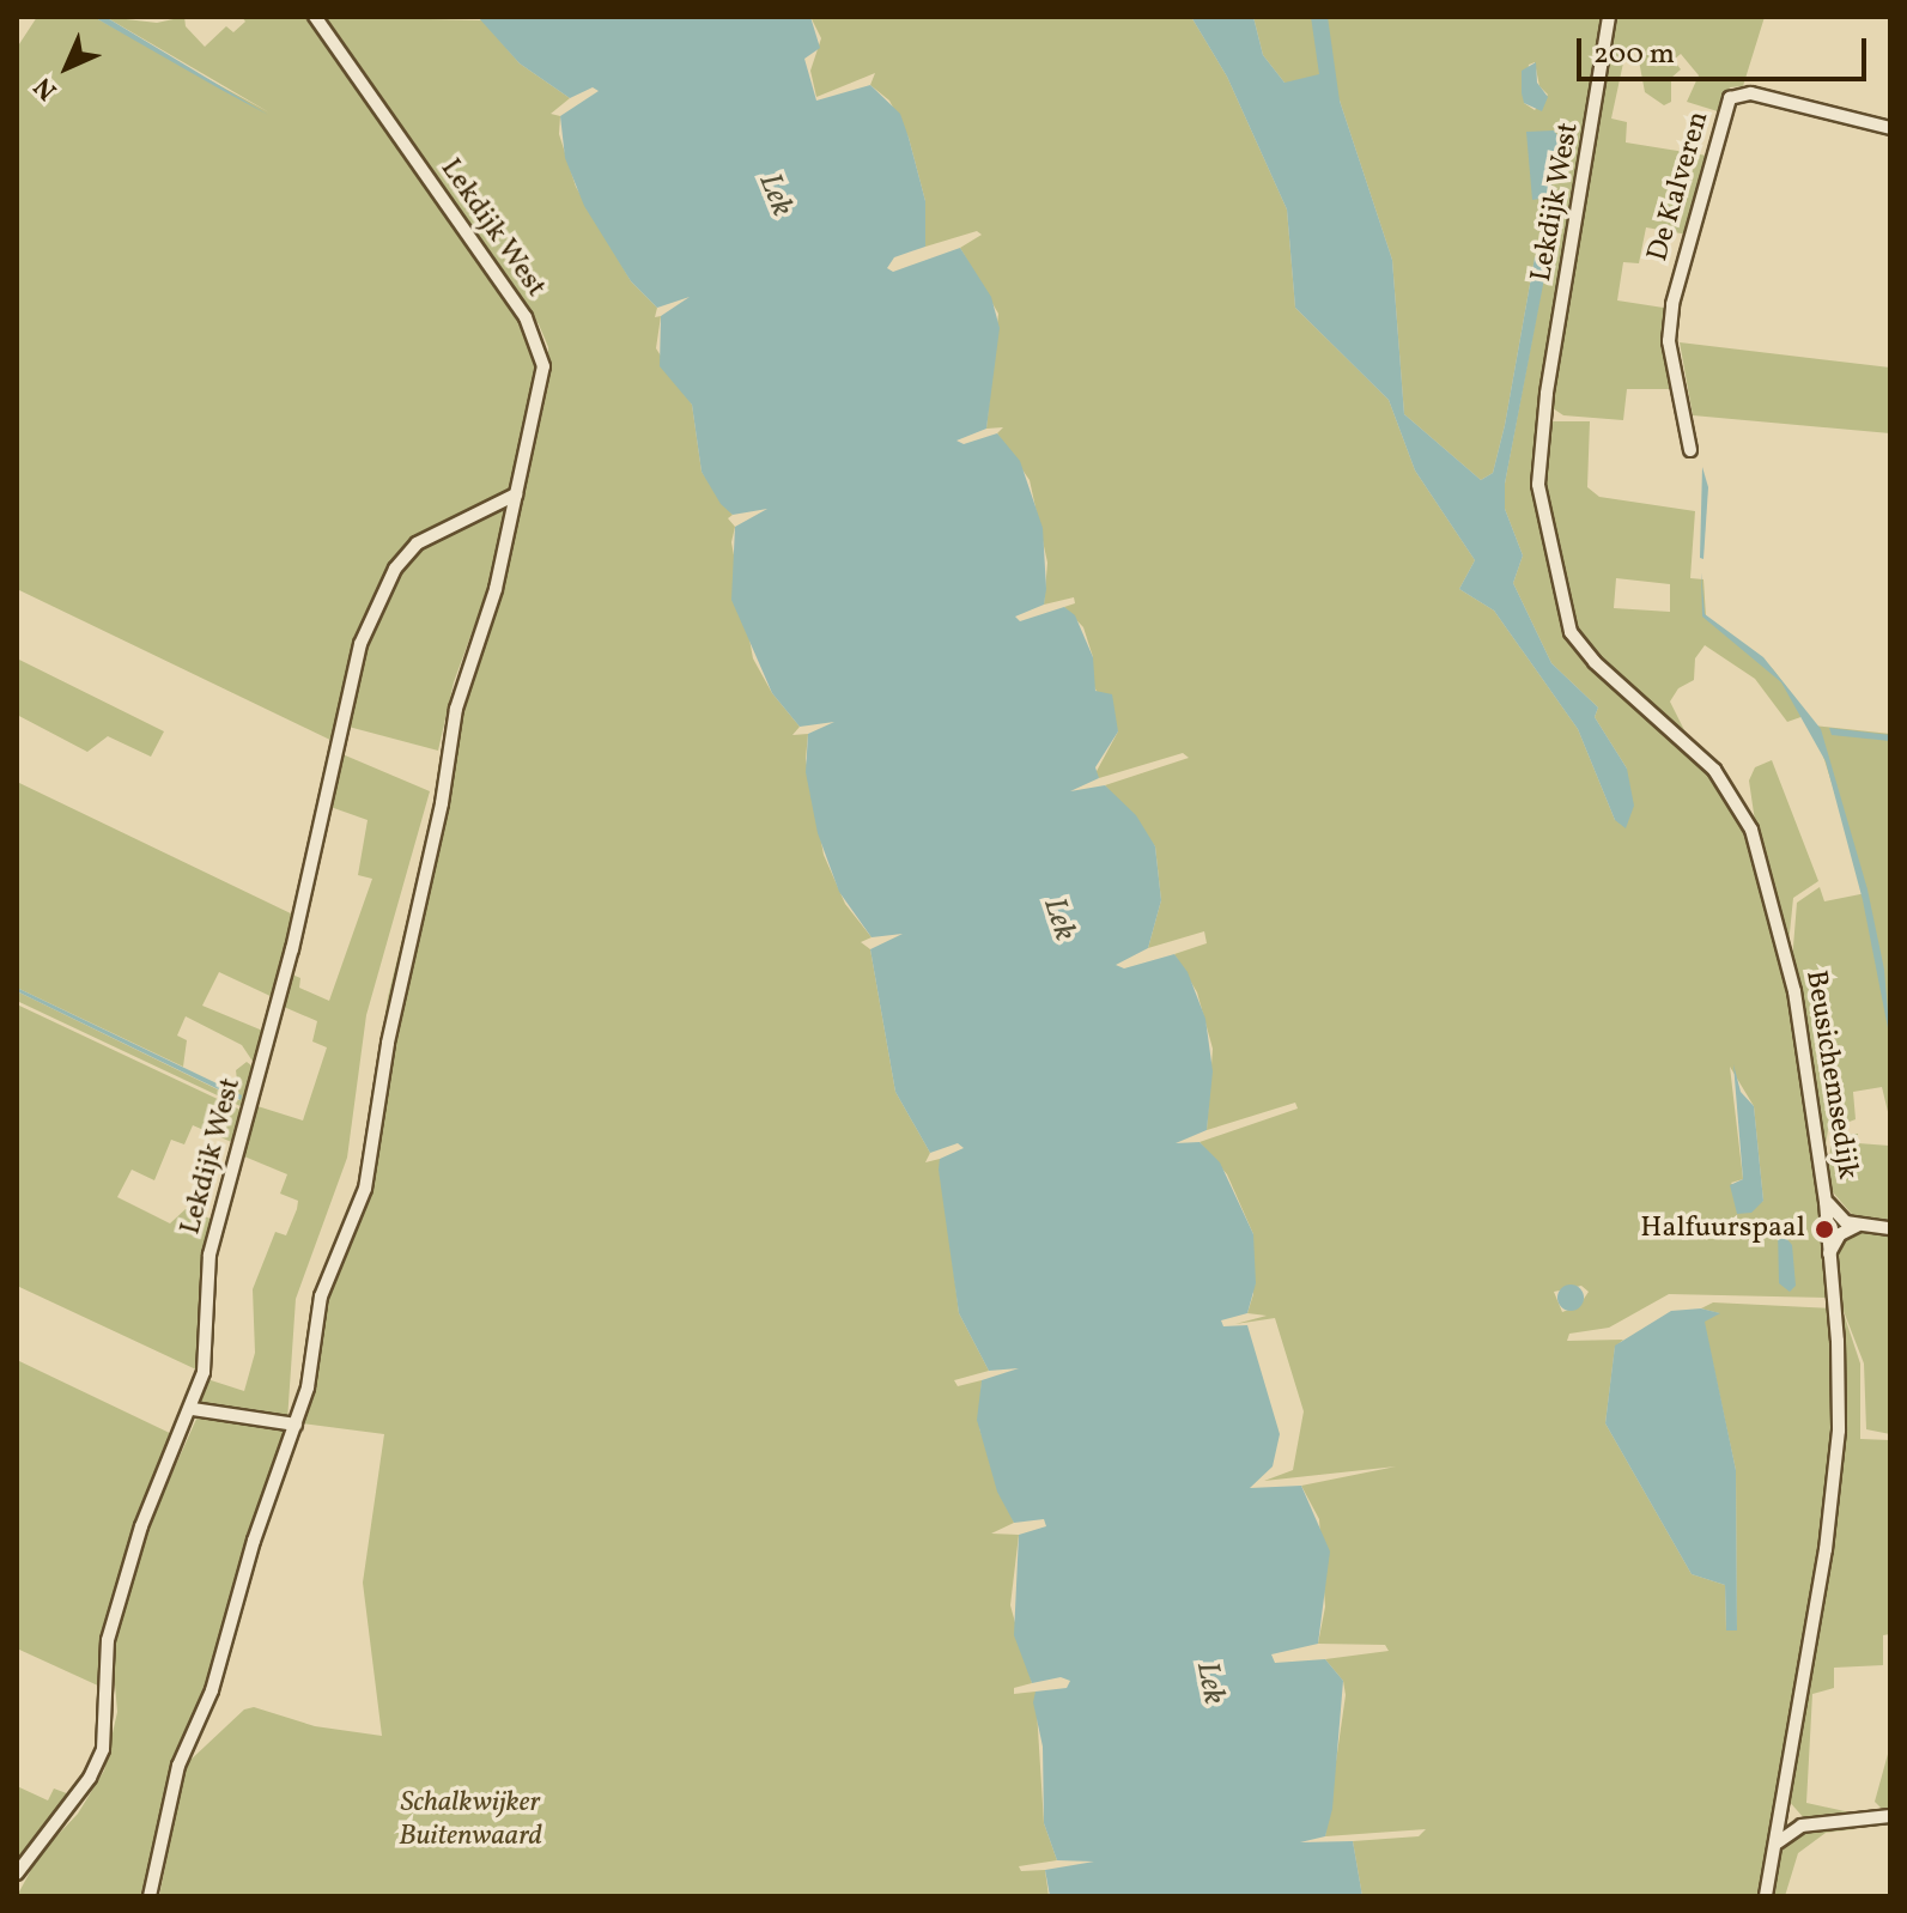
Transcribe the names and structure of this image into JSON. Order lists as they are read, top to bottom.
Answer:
{
  "streets": {
    "street": ["De Kalveren", "Lekdijk West", "Beusichemsedijk"]
  },
  "crossings": [
    ["Lekdijk West", "Beusichemsedijk"]
  ],
  "water": ["Lek"],
  "parks": ["Schalkwijker Buitenwaard"],
  "places": ["Halfuurspaal"],
  "scale_bar": "200 m",
  "north": "bottom left"
}
